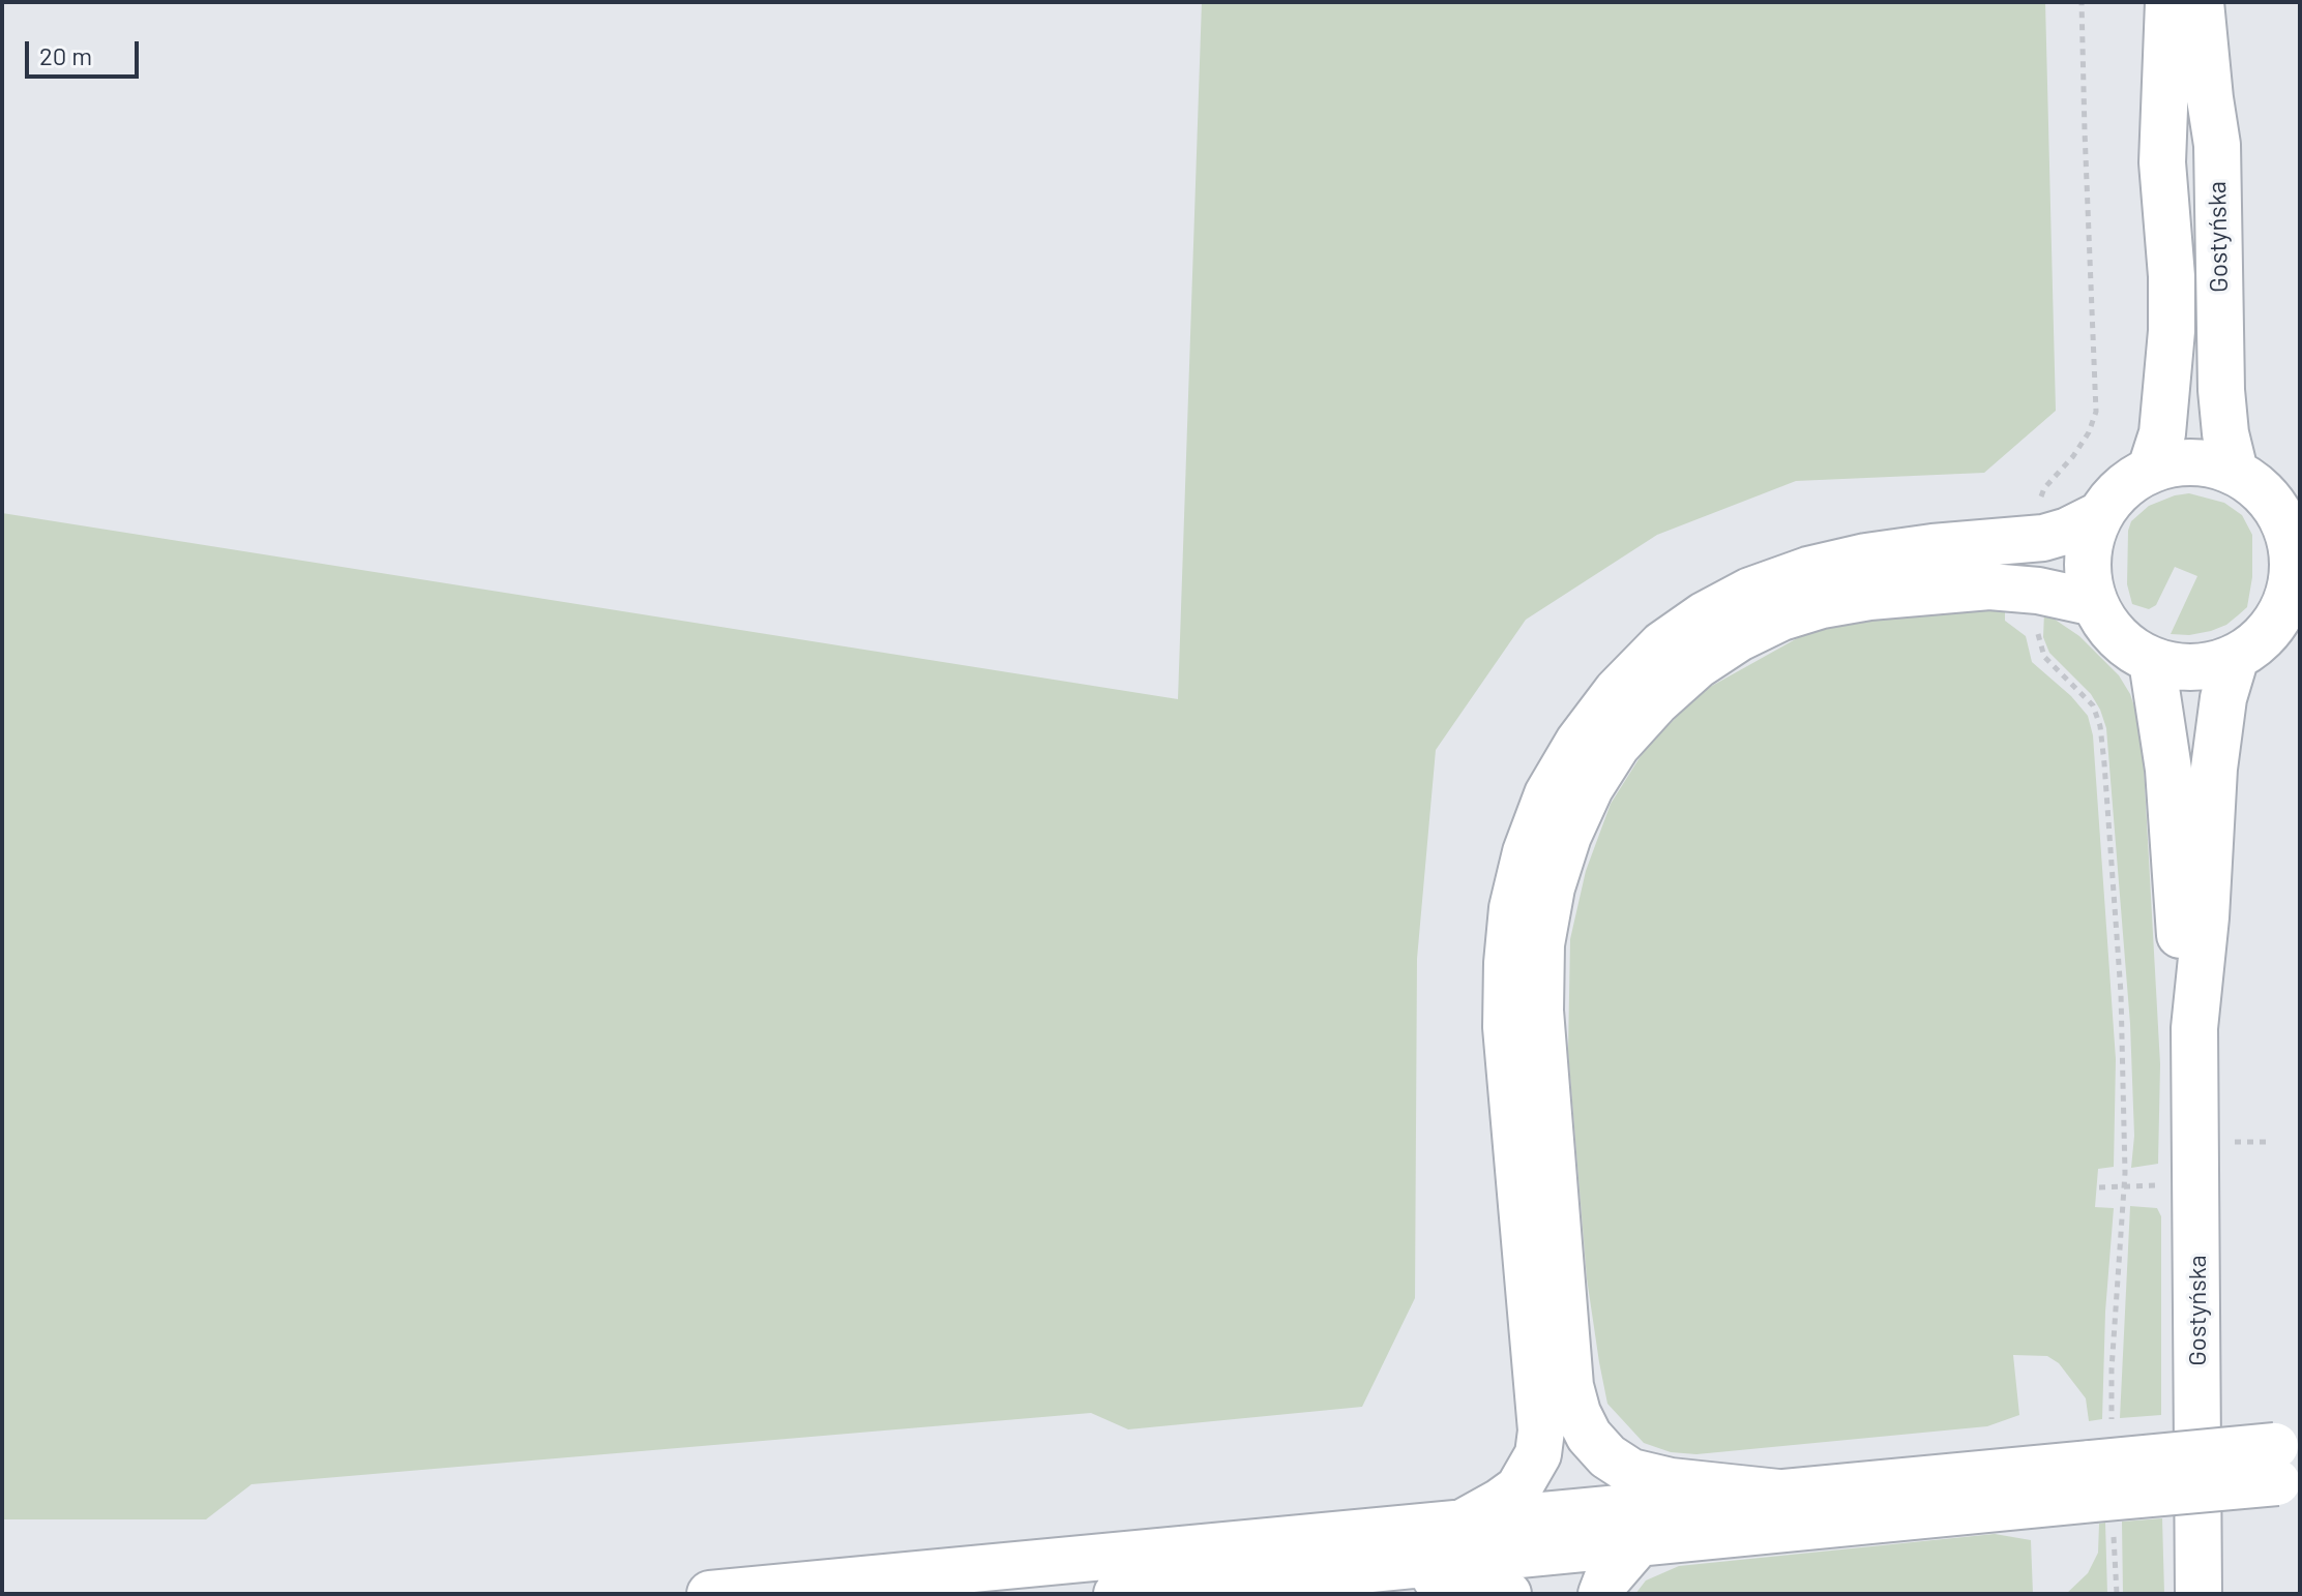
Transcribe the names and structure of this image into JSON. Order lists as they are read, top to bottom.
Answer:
{
  "streets": {
    "main road": ["Gostyńska"]
  },
  "scale_bar": "20 m"
}
